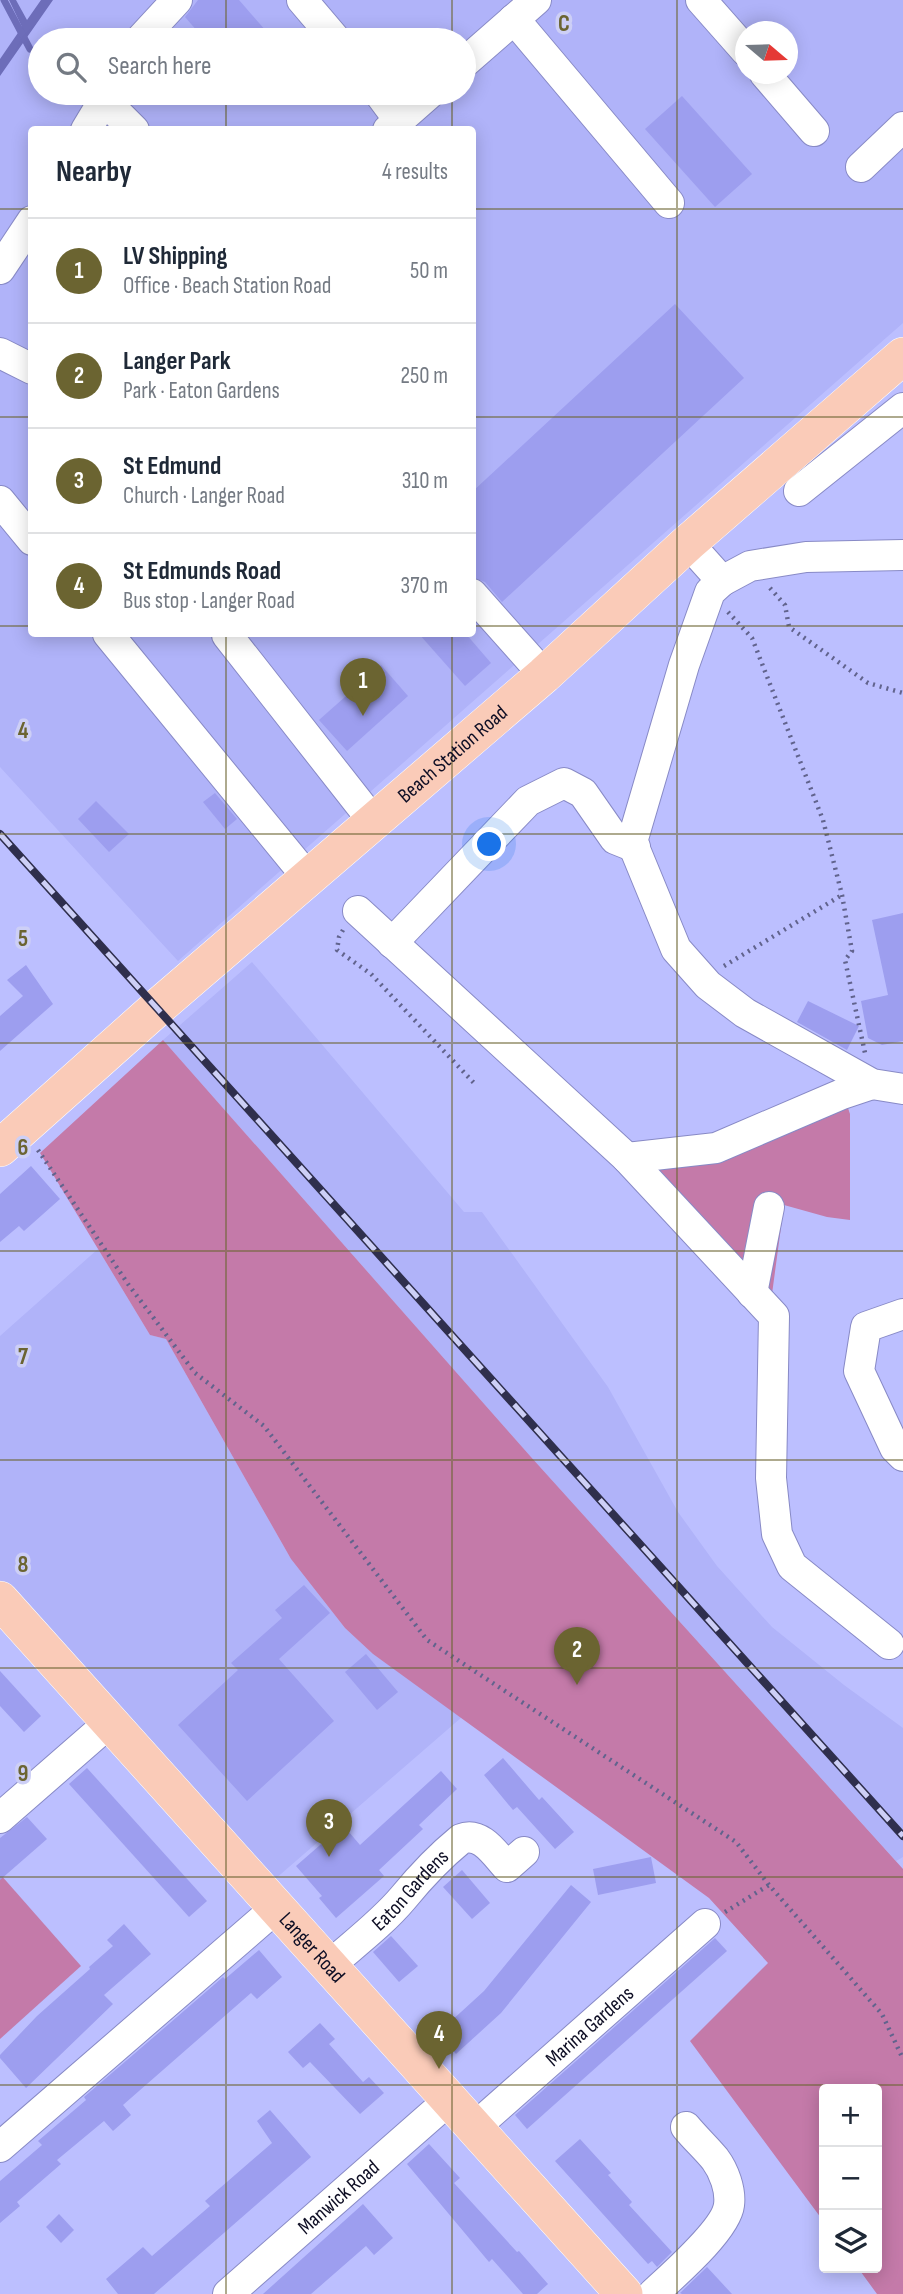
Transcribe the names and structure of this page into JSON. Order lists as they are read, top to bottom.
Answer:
{
  "streets": {
    "main road": ["Beach Station Road", "Langer Road"],
    "street": ["Eaton Gardens", "Marina Gardens", "Manwick Road"]
  },
  "crossings": [
    ["Eaton Gardens", "Langer Road"],
    ["Langer Road", "Marina Gardens"],
    ["Langer Road", "Manwick Road"]
  ],
  "north": "right",
  "page": {
    "search": "Search here",
    "heading": ["Nearby", "4 results"],
    "list": [
      {
        "mark": "1",
        "name": "LV Shipping",
        "note": "Office · Beach Station Road",
        "value": "50 m"
      },
      {
        "mark": "2",
        "name": "Langer Park",
        "note": "Park · Eaton Gardens",
        "value": "250 m"
      },
      {
        "mark": "3",
        "name": "St Edmund",
        "note": "Church · Langer Road",
        "value": "310 m"
      },
      {
        "mark": "4",
        "name": "St Edmunds Road",
        "note": "Bus stop · Langer Road",
        "value": "370 m"
      }
    ],
    "pins": [
      "1",
      "2",
      "3",
      "4"
    ],
    "map_buttons": ["+", "−"]
  },
  "grid": {
    "columns": ["C"],
    "rows": [
      "4",
      "5",
      "6",
      "7",
      "8",
      "9"
    ]
  }
}
